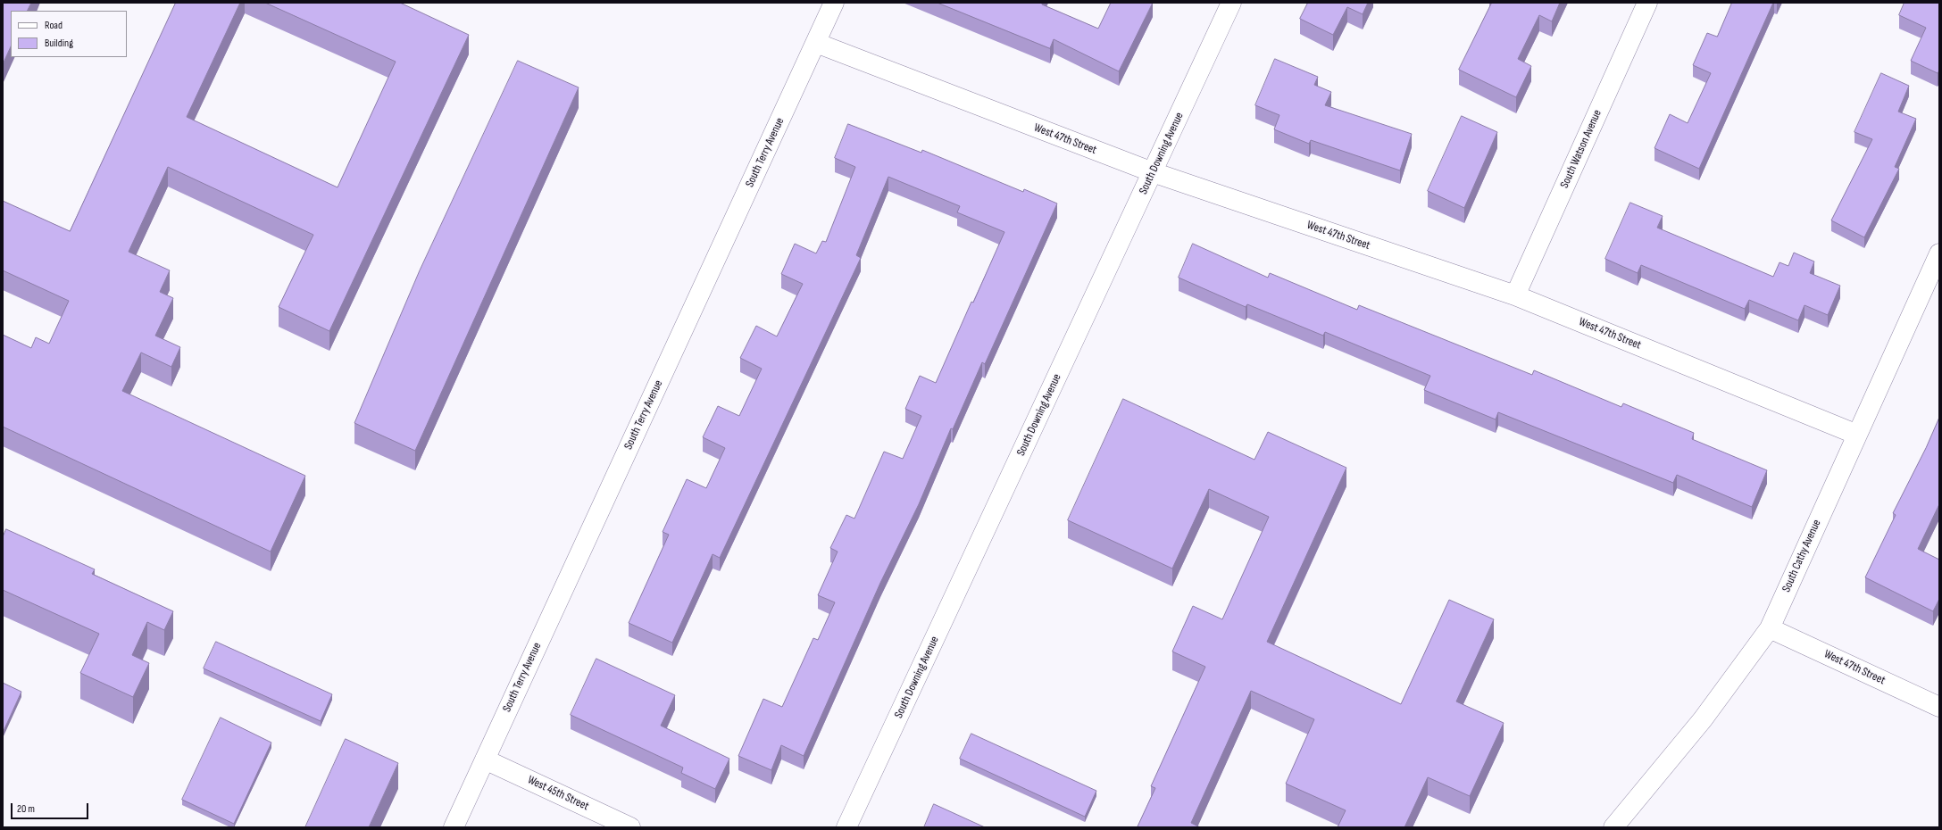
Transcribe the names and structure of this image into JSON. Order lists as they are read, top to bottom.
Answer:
{
  "streets": {
    "street": [
      "West 47th Street",
      "South Watson Avenue",
      "South Terry Avenue",
      "South Downing Avenue",
      "South Cathy Avenue",
      "West 45th Street"
    ]
  },
  "crossings": [
    ["West 47th Street", "South Watson Avenue"],
    ["West 47th Street", "South Terry Avenue"],
    ["West 47th Street", "South Downing Avenue"],
    ["West 47th Street", "South Cathy Avenue"],
    ["South Terry Avenue", "West 45th Street"]
  ],
  "legend": ["Road", "Building"],
  "scale_bar": "20 m"
}
